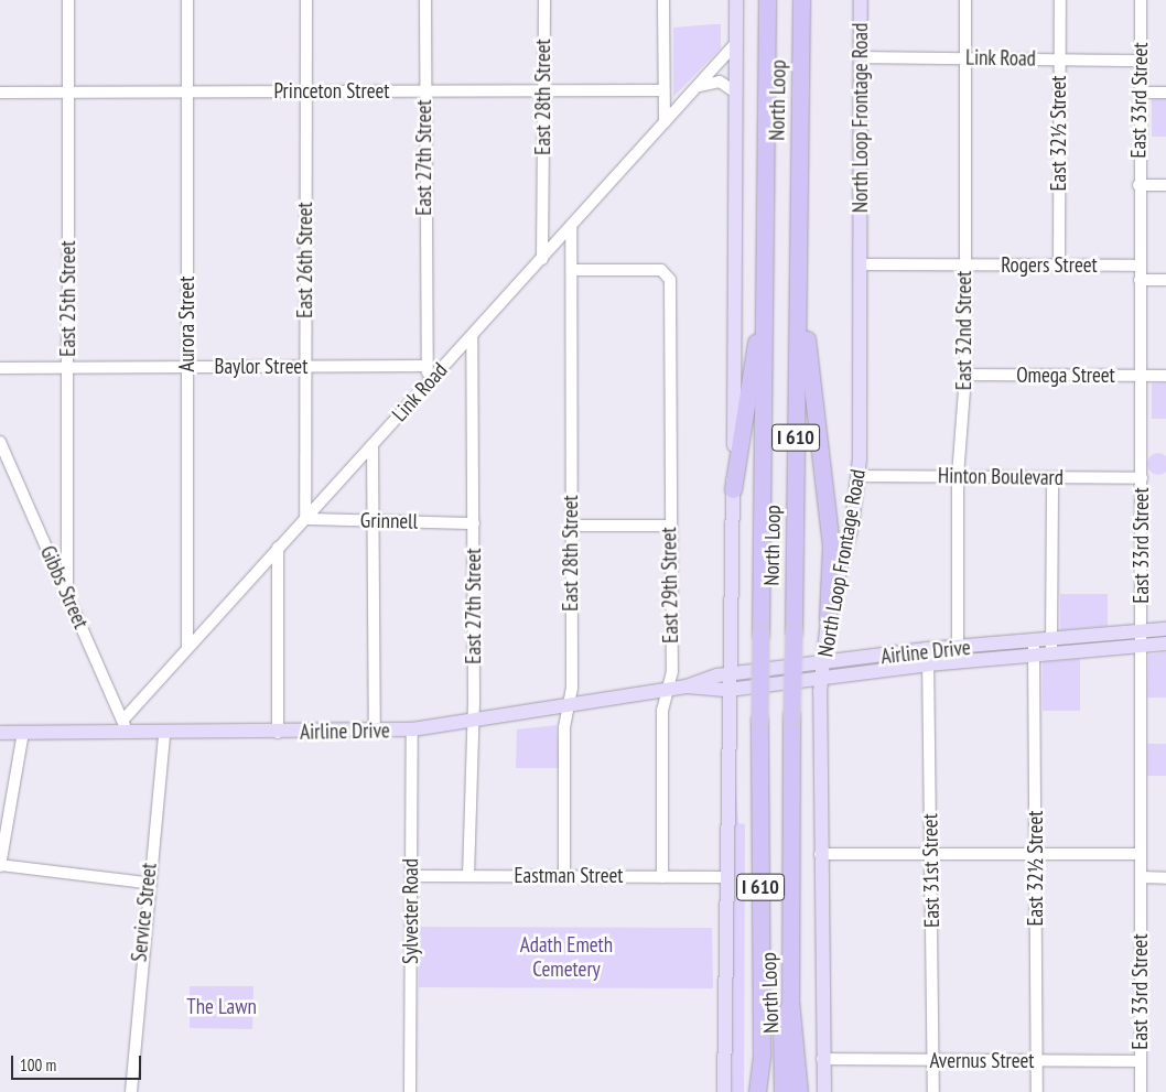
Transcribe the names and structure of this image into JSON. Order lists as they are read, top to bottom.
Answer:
{
  "streets": {
    "highway": ["North Loop", "I 610"],
    "main road": ["North Loop Frontage Road", "Airline Drive"],
    "street": [
      "Link Road",
      "Princeton Street",
      "East 28th Street",
      "East 33rd Street",
      "East 32½ Street",
      "East 27th Street",
      "East 26th Street",
      "Rogers Street",
      "East 25th Street",
      "Aurora Street",
      "East 32nd Street",
      "Baylor Street",
      "Omega Street",
      "Hinton Boulevard",
      "Grinnell",
      "East 29th Street",
      "Gibbs Street",
      "East 31st Street",
      "Eastman Street",
      "Sylvester Road",
      "Service Street",
      "Avernus Street"
    ]
  },
  "crossings": [
    ["Link Road", "East 28th Street"],
    ["Link Road", "East 33rd Street"],
    ["Link Road", "North Loop Frontage Road"],
    ["Link Road", "East 32½ Street"],
    ["Link Road", "East 27th Street"],
    ["Link Road", "East 26th Street"],
    ["Link Road", "Aurora Street"],
    ["Link Road", "East 32nd Street"],
    ["Link Road", "Grinnell"],
    ["Link Road", "Gibbs Street"],
    ["Link Road", "Airline Drive"],
    ["Princeton Street", "East 28th Street"],
    ["Princeton Street", "East 27th Street"],
    ["Princeton Street", "East 26th Street"],
    ["Princeton Street", "East 25th Street"],
    ["Princeton Street", "Aurora Street"],
    ["East 28th Street", "East 29th Street"],
    ["East 28th Street", "Airline Drive"],
    ["East 28th Street", "Eastman Street"],
    ["East 33rd Street", "Rogers Street"],
    ["East 33rd Street", "Omega Street"],
    ["East 33rd Street", "Hinton Boulevard"],
    ["East 33rd Street", "Airline Drive"],
    ["East 33rd Street", "Avernus Street"],
    ["North Loop Frontage Road", "Rogers Street"],
    ["North Loop Frontage Road", "Hinton Boulevard"],
    ["North Loop Frontage Road", "Airline Drive"],
    ["North Loop Frontage Road", "Avernus Street"],
    ["East 32½ Street", "Rogers Street"],
    ["East 32½ Street", "Airline Drive"],
    ["East 32½ Street", "Avernus Street"],
    ["East 27th Street", "Baylor Street"],
    ["East 27th Street", "Grinnell"],
    ["East 27th Street", "Airline Drive"],
    ["East 27th Street", "Eastman Street"],
    ["East 26th Street", "Baylor Street"],
    ["East 26th Street", "Grinnell"],
    ["Rogers Street", "East 32nd Street"],
    ["East 25th Street", "Baylor Street"],
    ["East 25th Street", "Gibbs Street"],
    ["Aurora Street", "Baylor Street"],
    ["East 32nd Street", "Omega Street"],
    ["East 32nd Street", "Hinton Boulevard"],
    ["East 32nd Street", "Airline Drive"],
    ["East 29th Street", "Airline Drive"],
    ["East 29th Street", "Eastman Street"],
    ["Gibbs Street", "Airline Drive"],
    ["Airline Drive", "East 31st Street"],
    ["Airline Drive", "Sylvester Road"],
    ["Airline Drive", "Service Street"],
    ["East 31st Street", "Avernus Street"],
    ["Eastman Street", "Sylvester Road"]
  ],
  "parks": ["Adath Emeth Cemetery", "The Lawn"],
  "scale_bar": "100 m"
}
